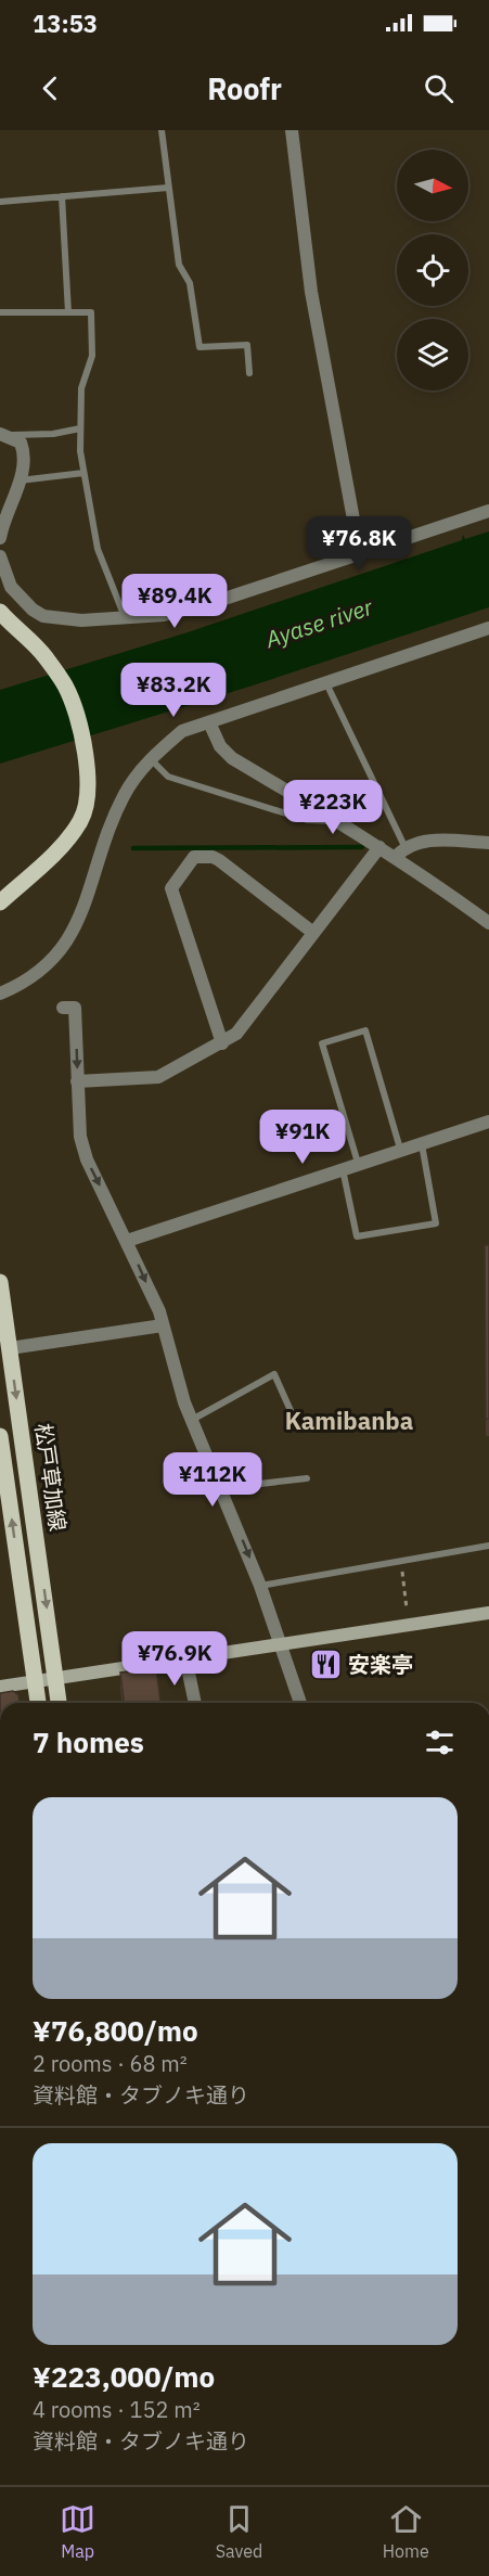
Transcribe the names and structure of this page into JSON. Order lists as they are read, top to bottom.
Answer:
{
  "streets": {
    "main road": ["松戸草加線"]
  },
  "districts": ["Kamibanba"],
  "water": ["Ayase river"],
  "places": {
    "restaurant": ["安楽亭"]
  },
  "north": "right",
  "page": {
    "status": "13:53",
    "header": "Roofr",
    "price": [
      "¥76.8K",
      "¥89.4K",
      "¥83.2K",
      "¥223K",
      "¥91K",
      "¥112K",
      "¥76.9K"
    ],
    "heading": "7 homes",
    "list": [
      {
        "name": "¥76,800/mo",
        "note": "2 rooms · 68 m² · 資料館・タブノキ通り"
      },
      {
        "name": "¥223,000/mo",
        "note": "4 rooms · 152 m² · 資料館・タブノキ通り"
      }
    ],
    "tabs": ["Map", "Saved", "Home"]
  }
}
